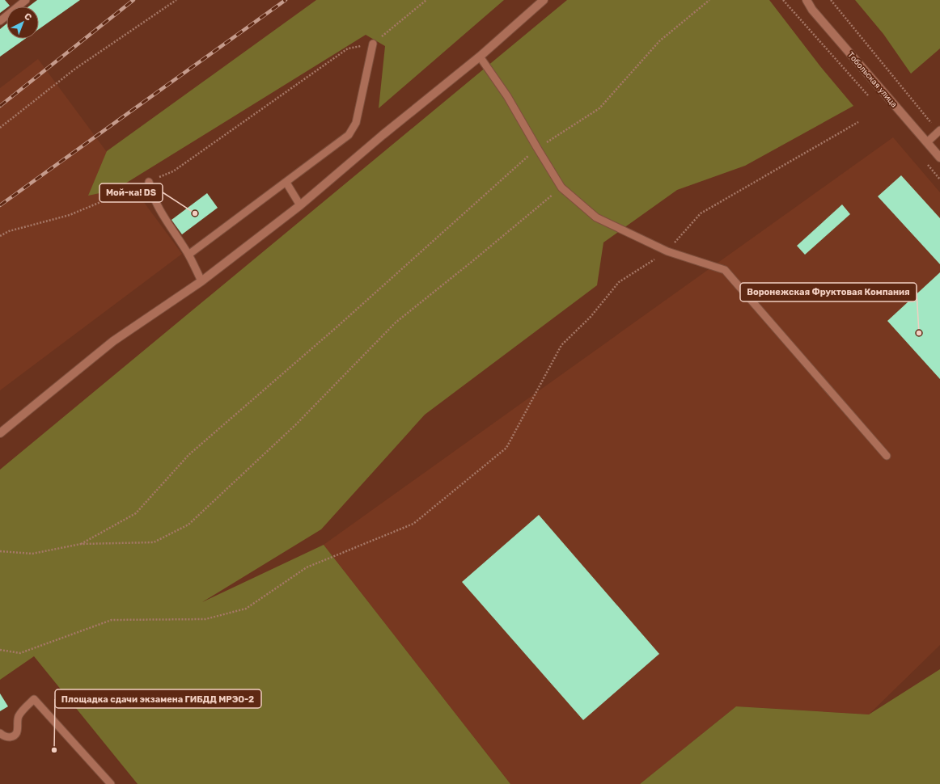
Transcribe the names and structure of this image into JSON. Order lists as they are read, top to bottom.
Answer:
{
  "streets": {
    "street": ["Тобольская улица"]
  },
  "places": ["Мой-ка! DS", "Воронежская Фруктовая Компания", "Площадка сдачи экзамена ГИБДД МРЭО-2"],
  "north": "top right"
}
